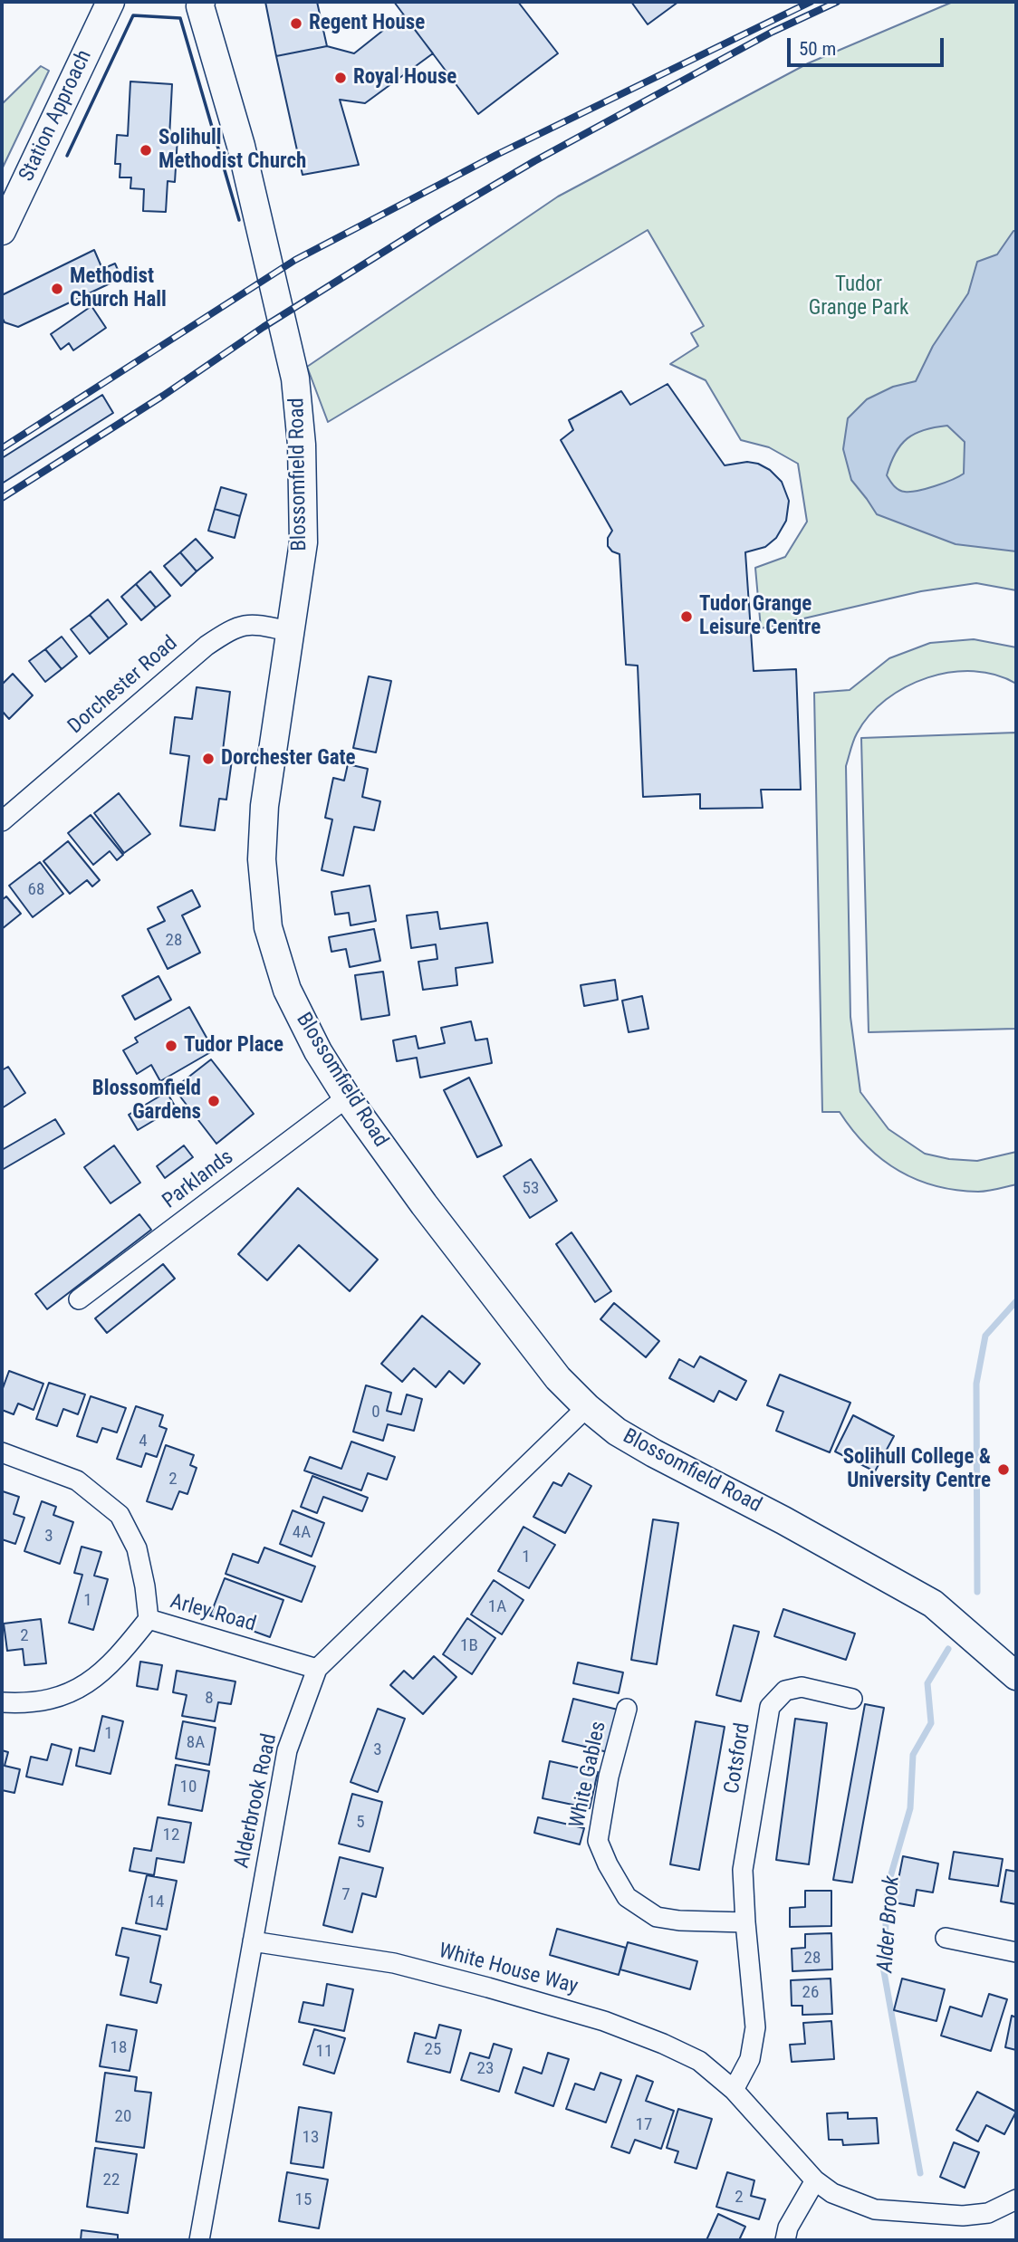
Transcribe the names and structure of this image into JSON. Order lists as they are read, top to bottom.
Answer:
{
  "streets": {
    "main road": ["Station Approach", "Blossomfield Road"],
    "street": [
      "Dorchester Road",
      "Parklands",
      "Arley Road",
      "Cotsford",
      "White Gables",
      "Alderbrook Road",
      "White House Way"
    ]
  },
  "crossings": [
    ["Blossomfield Road", "Dorchester Road"],
    ["Blossomfield Road", "Parklands"],
    ["Blossomfield Road", "Alderbrook Road"],
    ["Arley Road", "Alderbrook Road"],
    ["Cotsford", "White Gables"],
    ["Alderbrook Road", "White House Way"]
  ],
  "water": ["Alder Brook"],
  "parks": ["Tudor Grange Park"],
  "places": [
    "Regent House",
    "Royal House",
    "Solihull Methodist Church",
    "Methodist Church Hall",
    "Tudor Grange Leisure Centre",
    "Dorchester Gate",
    "Tudor Place",
    "Blossomfield Gardens",
    "Solihull College & University Centre"
  ],
  "house_numbers": [
    "68",
    "28",
    "53",
    "0",
    "4",
    "2",
    "4A",
    "3",
    "1",
    "1",
    "1A",
    "2",
    "1B",
    "8",
    "1",
    "8A",
    "3",
    "10",
    "5",
    "12",
    "7",
    "14",
    "28",
    "26",
    "18",
    "25",
    "11",
    "23",
    "20",
    "17",
    "13",
    "22",
    "2",
    "15"
  ],
  "scale_bar": "50 m"
}
